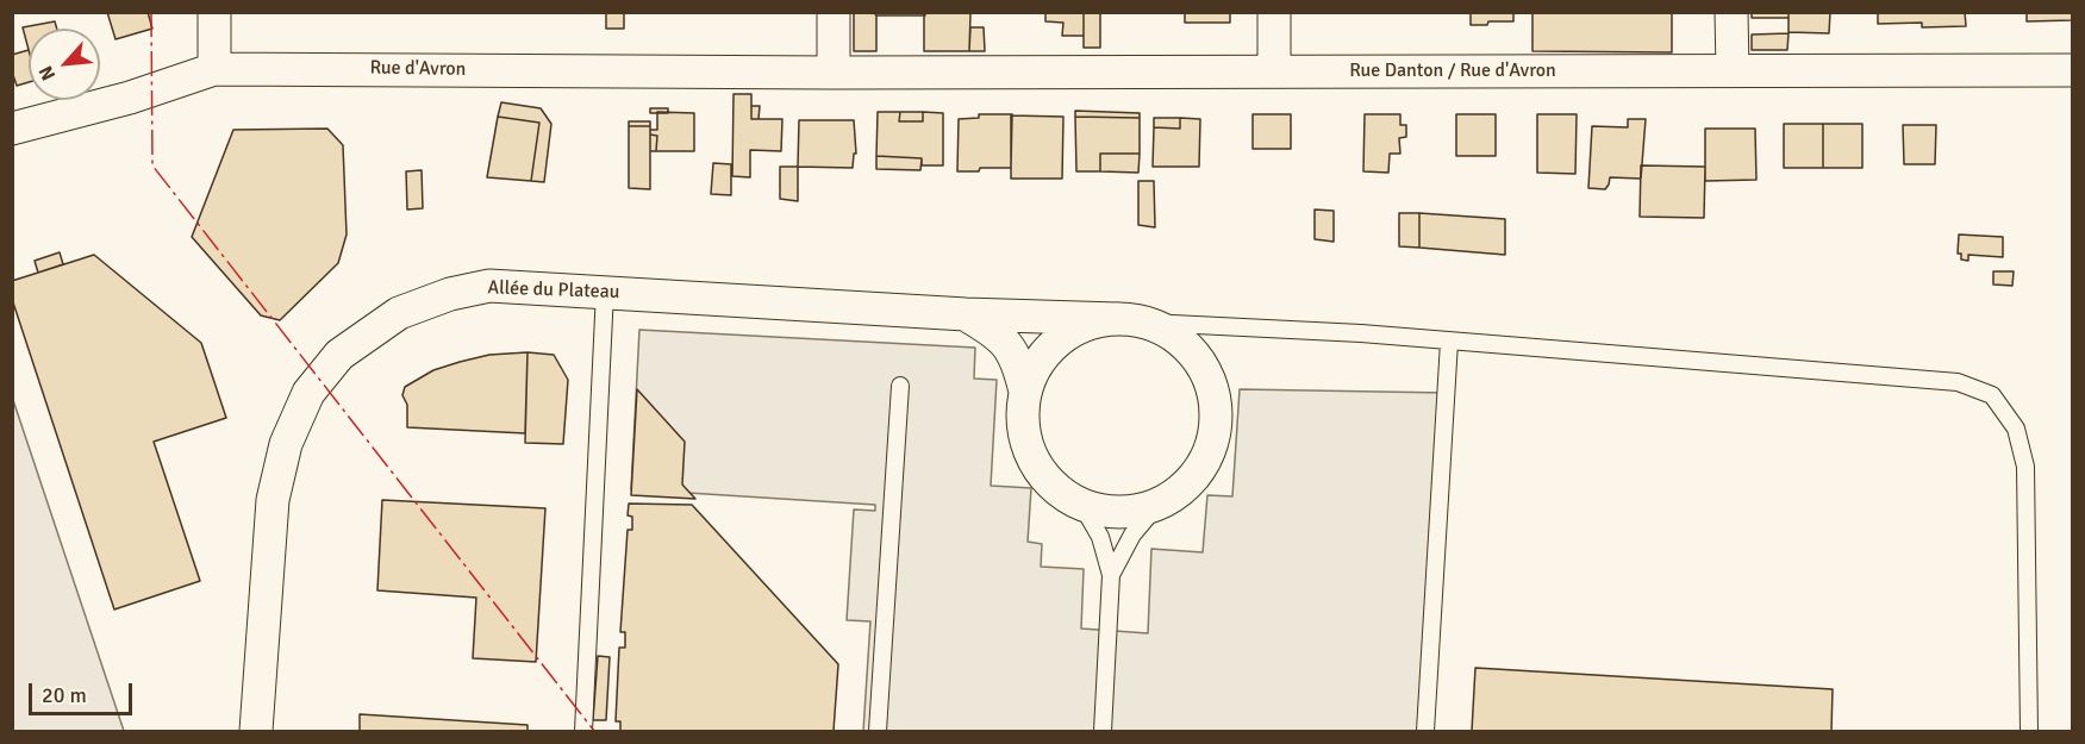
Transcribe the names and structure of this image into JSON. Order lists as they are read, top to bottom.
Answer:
{
  "streets": {
    "street": ["Rue d'Avron", "Rue Danton / Rue d'Avron", "Allée du Plateau"]
  },
  "crossings": [
    ["Rue d'Avron", "Rue Danton / Rue d'Avron"]
  ],
  "scale_bar": "20 m",
  "north": "bottom left"
}
